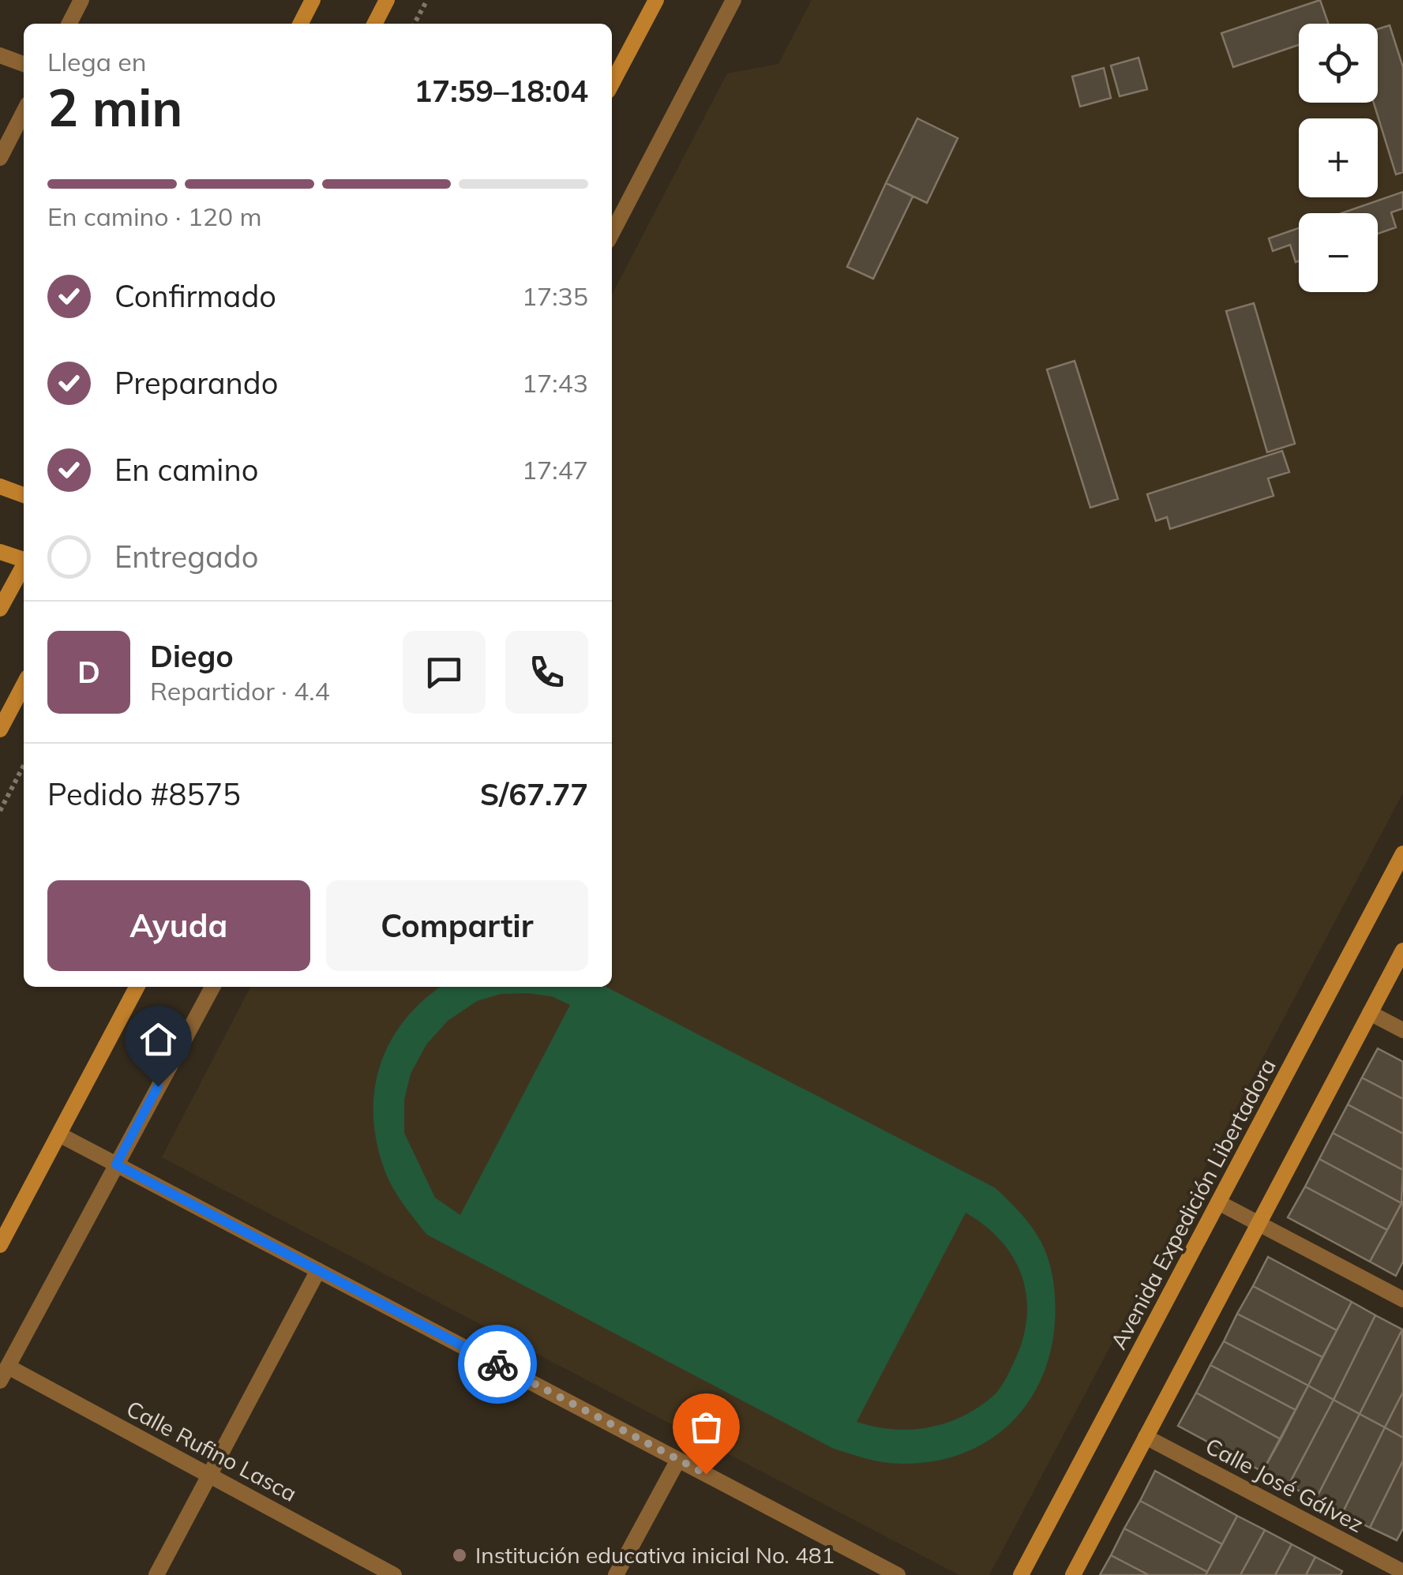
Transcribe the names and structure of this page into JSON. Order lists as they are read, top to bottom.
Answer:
{
  "streets": {
    "street": ["Avenida Expedición Libertadora", "Calle Rufino Lasca", "Calle José Gálvez"]
  },
  "places": ["Institución educativa inicial No. 481"],
  "page": {
    "map_buttons": ["+", "−"],
    "heading": ["2 min", "Llega en", "17:59–18:04"],
    "panel": [
      "Diego",
      "Repartidor · 4.4",
      "Pedido #8575",
      "S/67.77"
    ],
    "bar": "En camino · 120 m",
    "list": [
      ["Confirmado", "17:35"],
      ["Preparando", "17:43"],
      ["En camino", "17:47"],
      "Entregado"
    ],
    "round": "D",
    "buttons": ["Ayuda", "Compartir"]
  }
}
